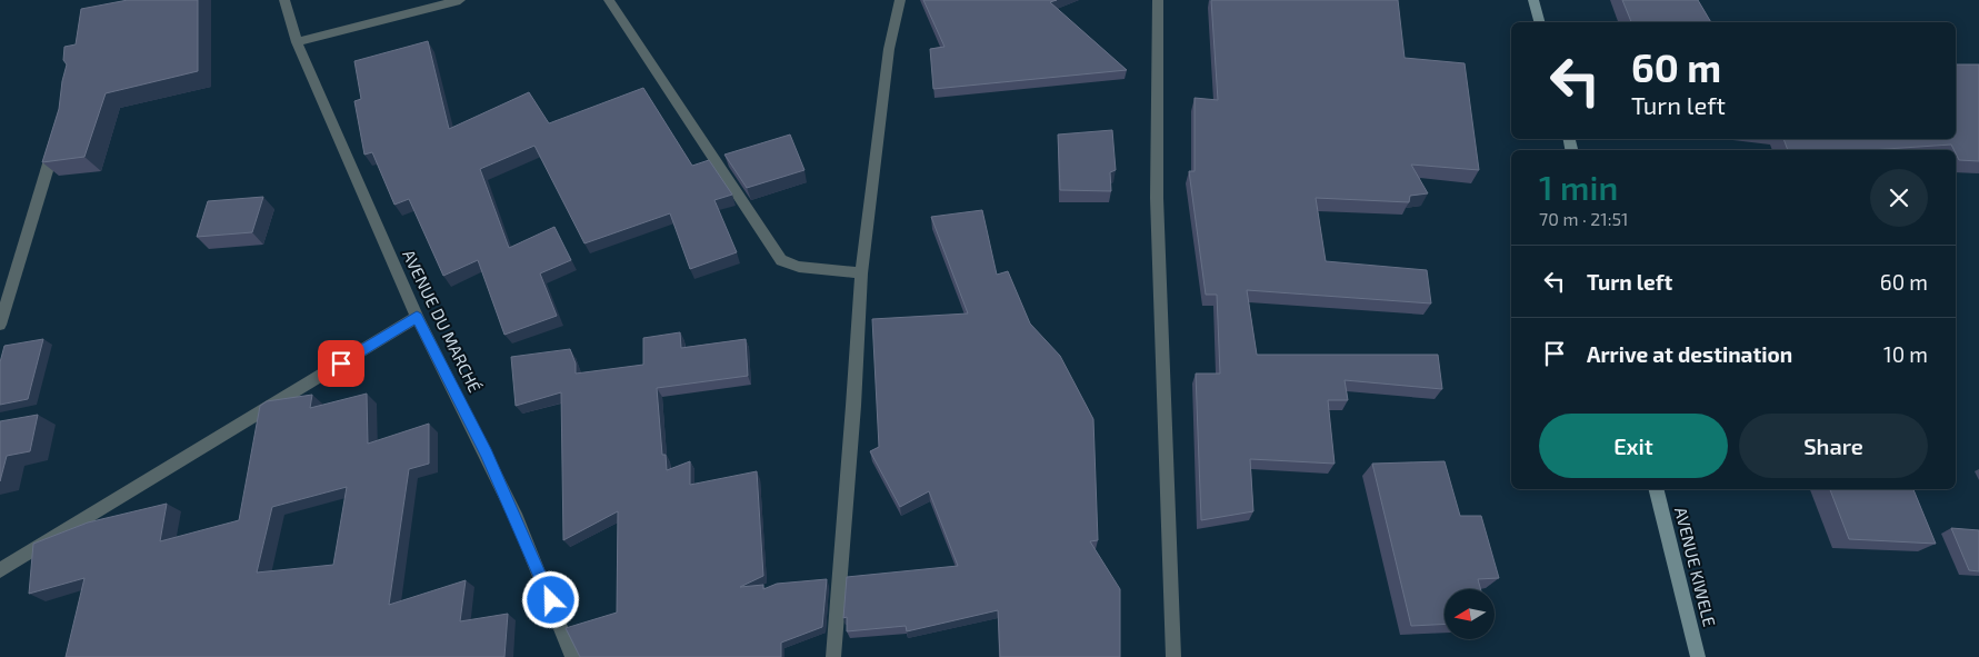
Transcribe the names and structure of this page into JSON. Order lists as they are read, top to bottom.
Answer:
{
  "streets": {
    "street": ["AVENUE DU MARCHÉ", "AVENUE KIWELE"]
  },
  "north": "left",
  "page": {
    "turn": ["60 m", "Turn left"],
    "heading": ["1 min", "70 m · 21:51"],
    "list": [
      {
        "name": "Turn left",
        "value": "60 m"
      },
      {
        "name": "Arrive at destination",
        "value": "10 m"
      }
    ],
    "buttons": ["Exit", "Share"]
  }
}
